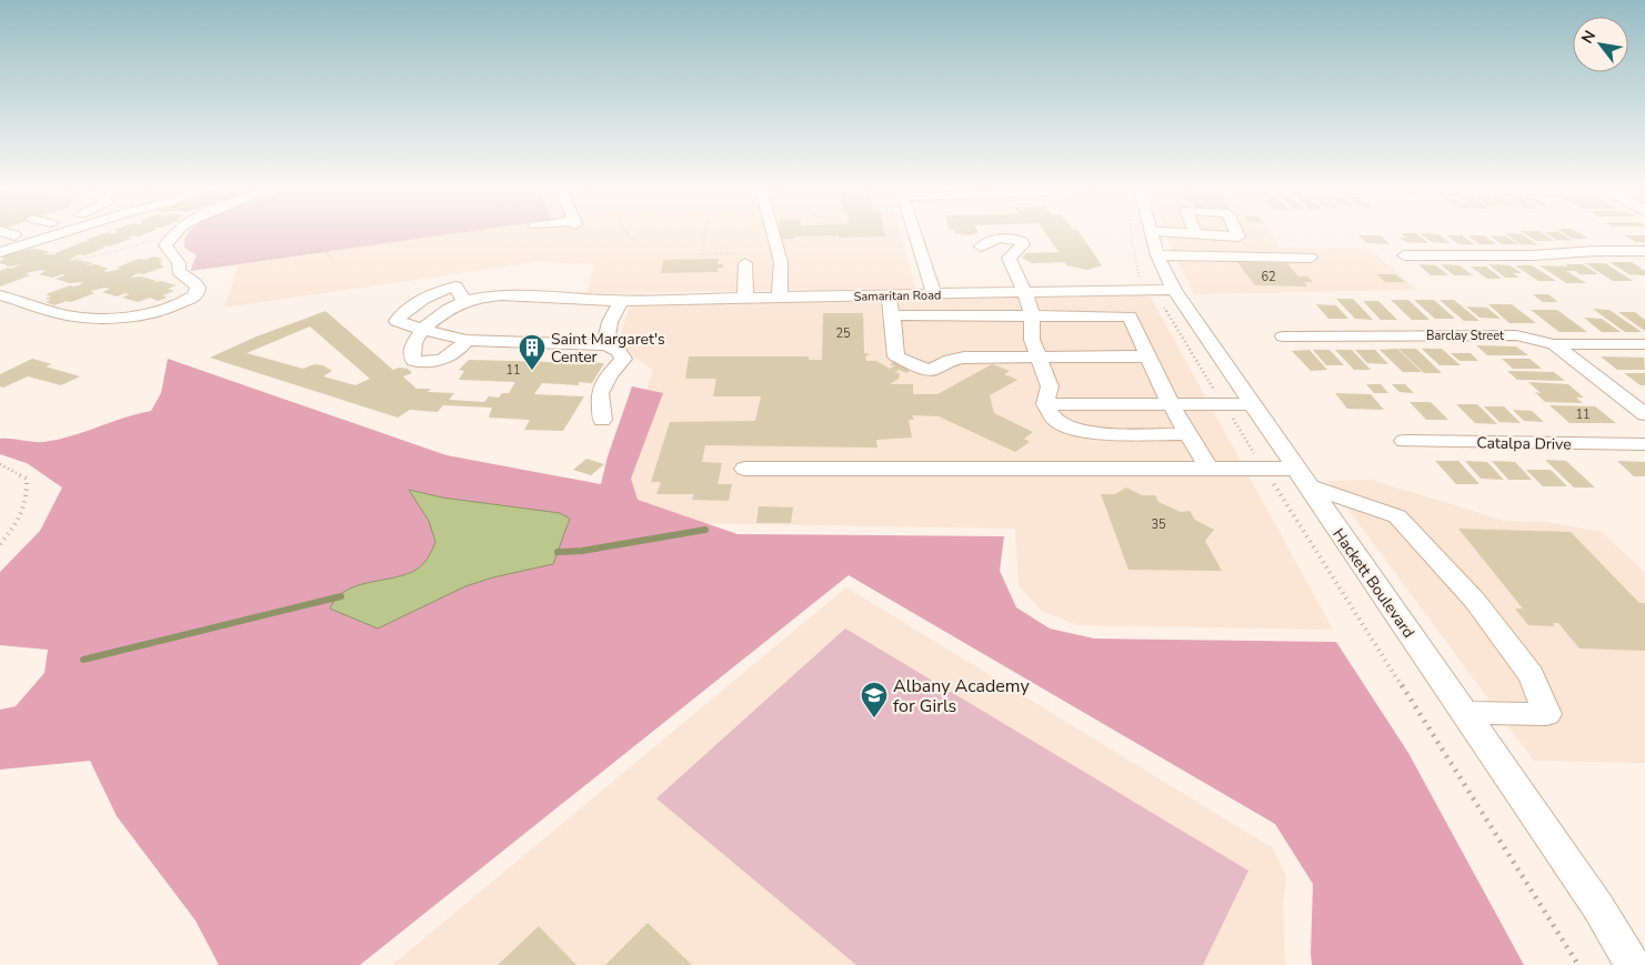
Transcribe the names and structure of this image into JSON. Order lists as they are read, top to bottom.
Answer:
{
  "streets": {
    "street": [
      "Samaritan Road",
      "Barclay Street",
      "Catalpa Drive",
      "Hackett Boulevard"
    ]
  },
  "crossings": [
    ["Samaritan Road", "Hackett Boulevard"]
  ],
  "places": {
    "building": ["Saint Margaret's Center"],
    "school or university": ["Albany Academy for Girls"]
  },
  "house_numbers": [
    "62",
    "25",
    "11",
    "11",
    "35"
  ],
  "north": "top left"
}
